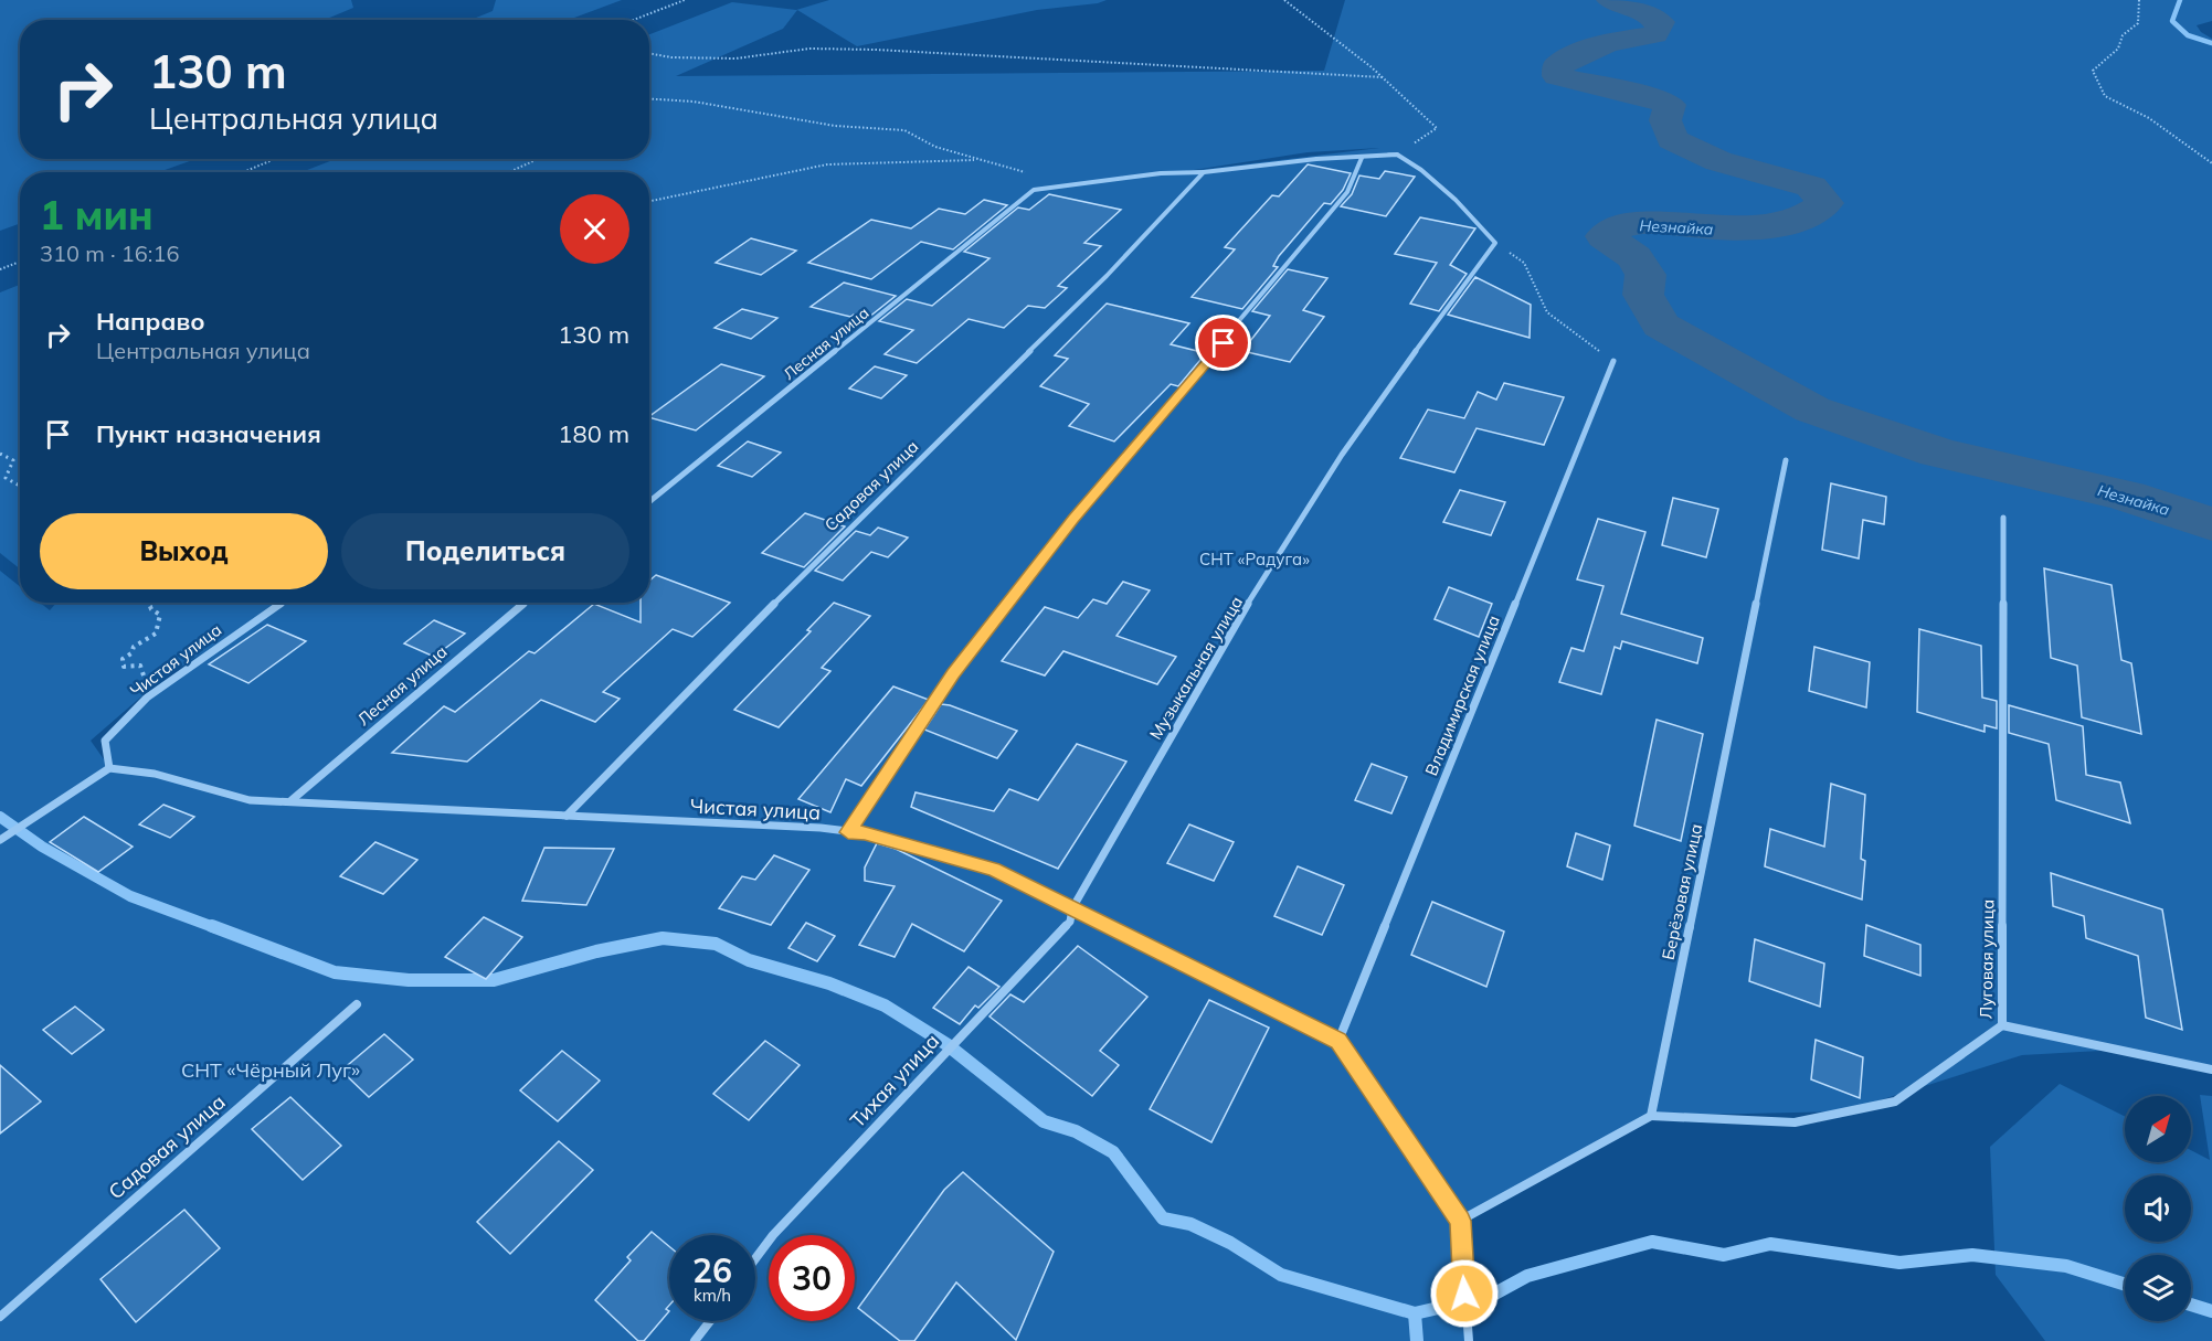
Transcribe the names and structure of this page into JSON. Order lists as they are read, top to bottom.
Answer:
{
  "streets": {
    "street": [
      "Лесная улица",
      "Садовая улица",
      "Чистая улица",
      "Музыкальная улица",
      "Владимирская улица",
      "Берёзовая улица",
      "Луговая улица",
      "Тихая улица"
    ]
  },
  "crossings": [
    ["Лесная улица", "Садовая улица"],
    ["Лесная улица", "Чистая улица"],
    ["Садовая улица", "Чистая улица"],
    ["Чистая улица", "Музыкальная улица"],
    ["Чистая улица", "Владимирская улица"],
    ["Чистая улица", "Тихая улица"],
    ["Музыкальная улица", "Тихая улица"],
    ["Берёзовая улица", "Луговая улица"]
  ],
  "water": ["Незнайка"],
  "parks": ["СНТ «Радуга»", "СНТ «Чёрный Луг»"],
  "north": "top right",
  "page": {
    "turn": ["130 m", "Центральная улица"],
    "heading": ["1 мин", "310 m · 16:16"],
    "list": [
      {
        "name": "Направо",
        "note": "Центральная улица",
        "value": "130 m"
      },
      {
        "name": "Пункт назначения",
        "value": "180 m"
      }
    ],
    "buttons": ["Выход", "Поделиться"],
    "speed": "26 km/h",
    "limit": "30"
  }
}
